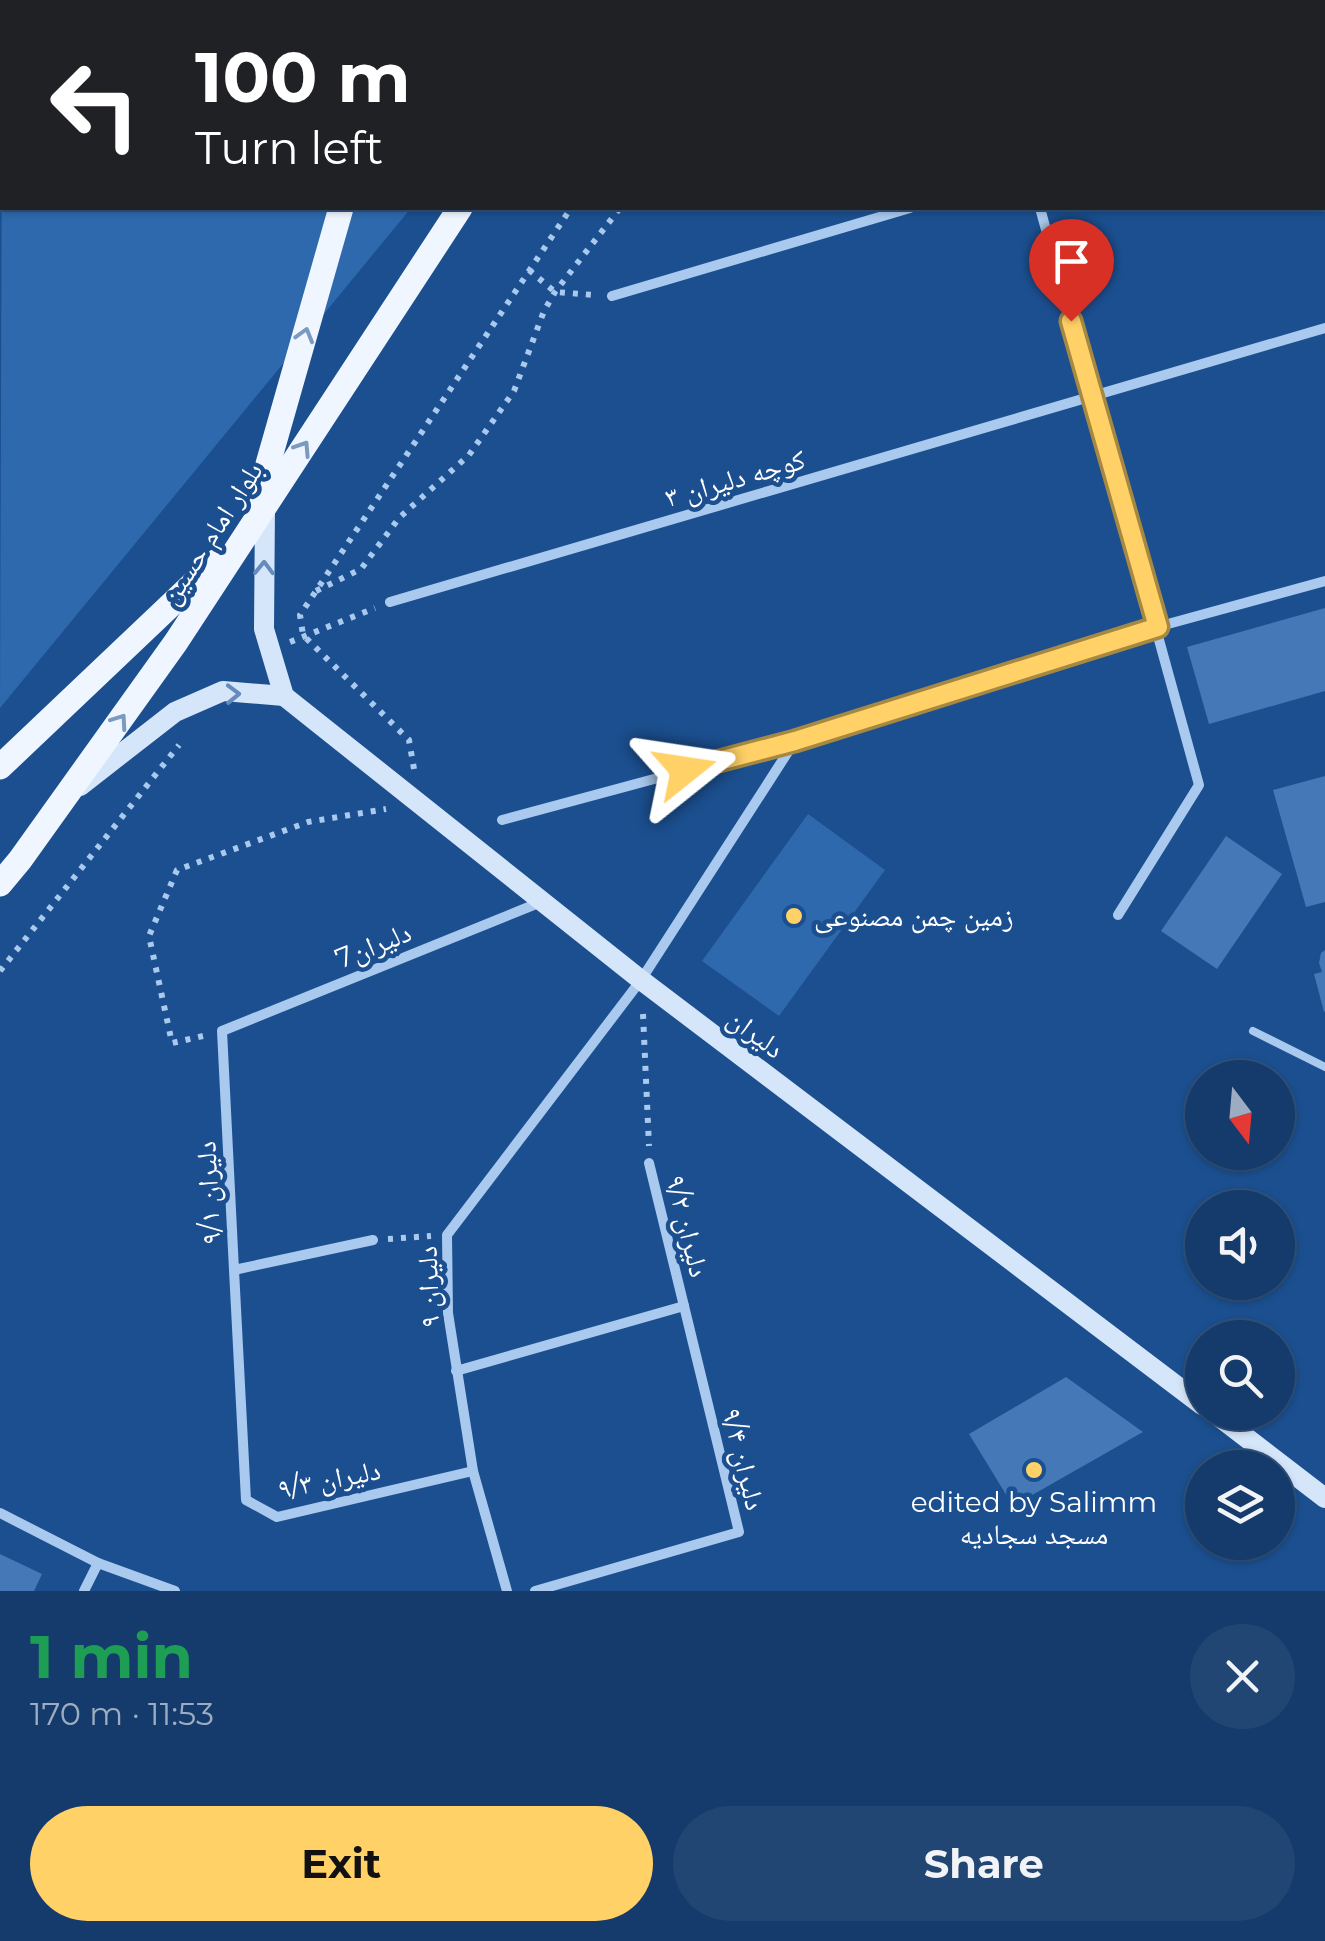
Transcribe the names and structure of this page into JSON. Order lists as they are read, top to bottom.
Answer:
{
  "streets": {
    "main road": ["بلوار امام حسین"],
    "street": [
      "کوچه دلیران ۳",
      "دلیران7",
      "دلیران",
      "دلیران ۹/۱",
      "دلیران ۹/۲",
      "دلیران ۹",
      "دلیران ۹/۴",
      "دلیران ۹/۳"
    ]
  },
  "crossings": [
    ["دلیران7", "دلیران"],
    ["دلیران7", "دلیران ۹/۱"],
    ["دلیران", "دلیران ۹/۲"],
    ["دلیران", "دلیران ۹"],
    ["دلیران ۹/۱", "دلیران ۹/۳"],
    ["دلیران ۹/۲", "دلیران ۹"],
    ["دلیران ۹/۲", "دلیران ۹/۴"],
    ["دلیران ۹", "دلیران ۹/۳"]
  ],
  "places": ["زمین چمن مصنوعی", "edited by Salimm مسجد سجادیه"],
  "north": "bottom",
  "page": {
    "turn": ["100 m", "Turn left"],
    "heading": ["1 min", "170 m · 11:53"],
    "buttons": ["Exit", "Share"]
  }
}
